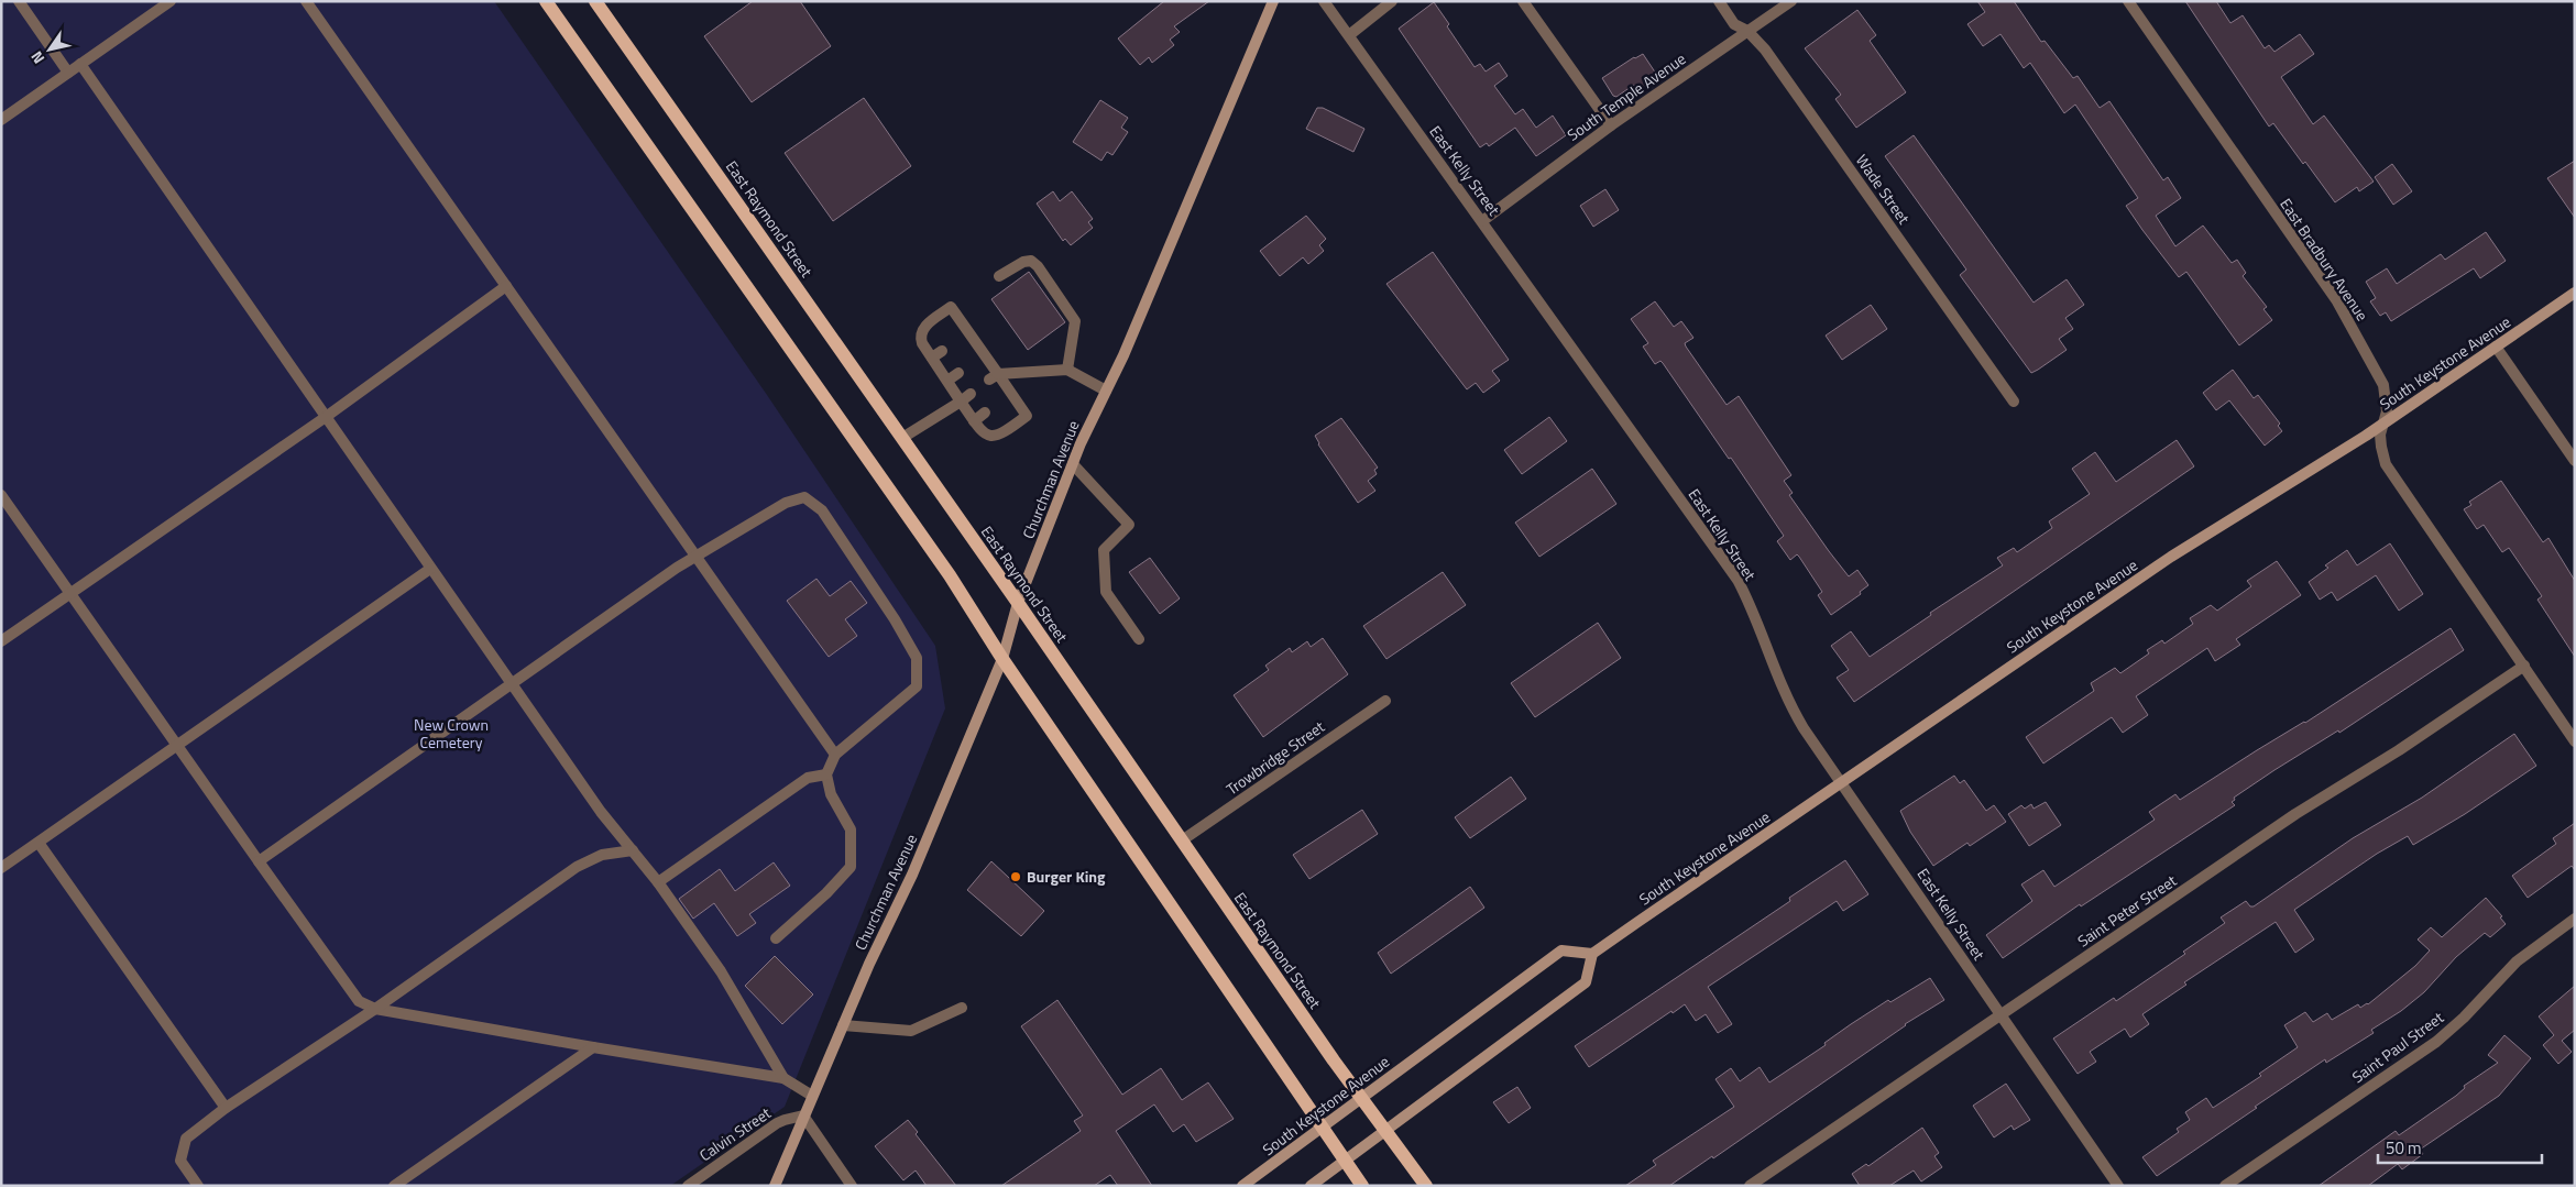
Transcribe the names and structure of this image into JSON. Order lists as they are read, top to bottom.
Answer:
{
  "streets": {
    "main road": ["East Raymond Street", "South Keystone Avenue", "Churchman Avenue"],
    "street": [
      "South Temple Avenue",
      "East Kelly Street",
      "Wade Street",
      "East Bradbury Avenue",
      "Trowbridge Street",
      "Saint Peter Street",
      "Saint Paul Street",
      "Calvin Street"
    ]
  },
  "crossings": [
    ["South Temple Avenue", "East Kelly Street"],
    ["South Temple Avenue", "Wade Street"],
    ["East Kelly Street", "South Keystone Avenue"],
    ["East Kelly Street", "Saint Peter Street"],
    ["East Raymond Street", "South Keystone Avenue"],
    ["East Raymond Street", "Churchman Avenue"],
    ["East Raymond Street", "Trowbridge Street"],
    ["East Bradbury Avenue", "South Keystone Avenue"],
    ["East Bradbury Avenue", "Saint Peter Street"],
    ["Churchman Avenue", "Calvin Street"]
  ],
  "parks": ["New Crown Cemetery"],
  "places": ["Burger King"],
  "scale_bar": "50 m",
  "north": "bottom left"
}
